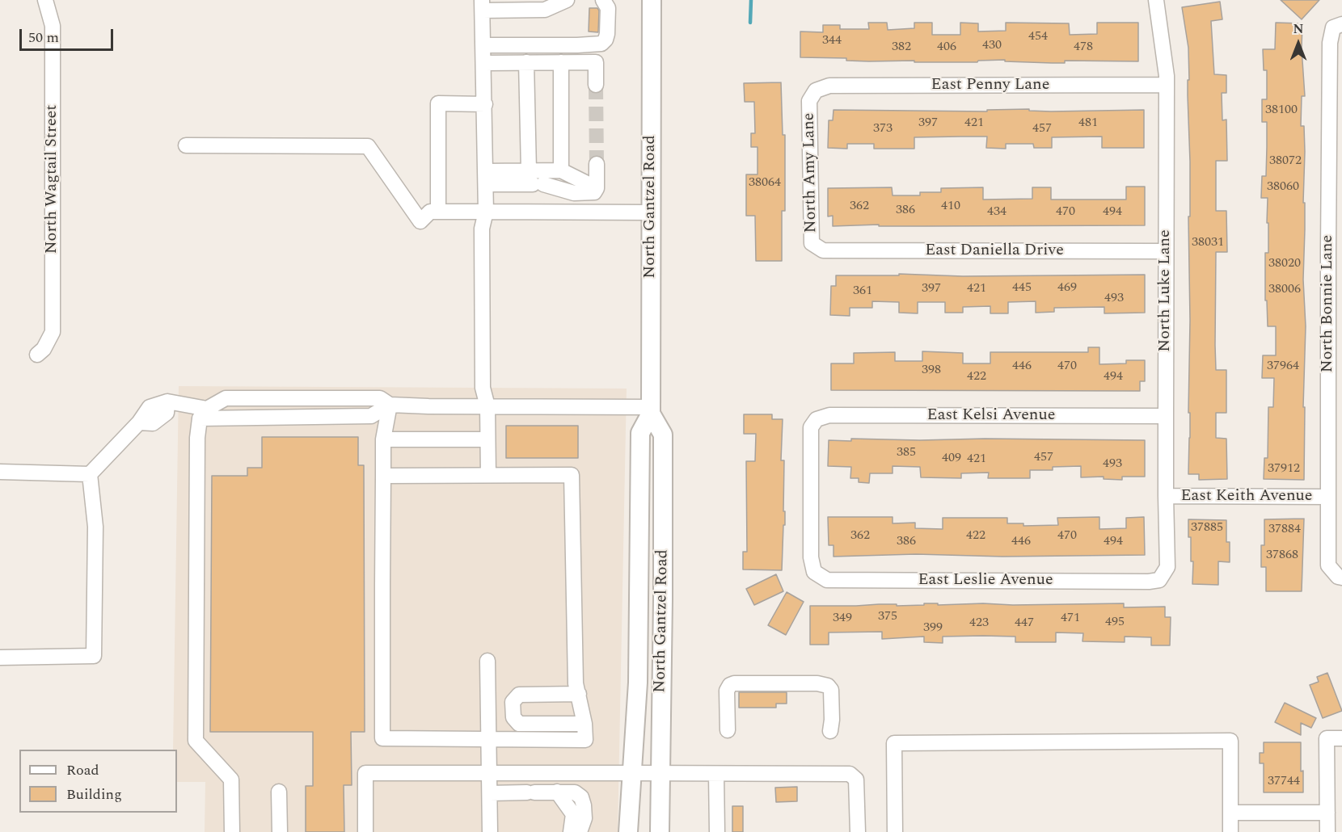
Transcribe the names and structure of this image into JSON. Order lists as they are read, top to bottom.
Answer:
{
  "streets": {
    "main road": ["North Gantzel Road"],
    "street": [
      "East Penny Lane",
      "North Amy Lane",
      "North Wagtail Street",
      "East Daniella Drive",
      "North Luke Lane",
      "North Bonnie Lane",
      "East Kelsi Avenue",
      "East Keith Avenue",
      "East Leslie Avenue"
    ]
  },
  "crossings": [
    ["East Penny Lane", "North Amy Lane"],
    ["East Penny Lane", "North Luke Lane"],
    ["North Amy Lane", "East Daniella Drive"],
    ["East Daniella Drive", "North Luke Lane"],
    ["North Luke Lane", "East Kelsi Avenue"],
    ["North Luke Lane", "East Keith Avenue"],
    ["North Luke Lane", "East Leslie Avenue"],
    ["North Bonnie Lane", "East Keith Avenue"],
    ["East Kelsi Avenue", "East Leslie Avenue"]
  ],
  "house_numbers": [
    "454",
    "344",
    "430",
    "382",
    "406",
    "478",
    "38100",
    "397",
    "421",
    "481",
    "373",
    "457",
    "38072",
    "38064",
    "38060",
    "362",
    "410",
    "386",
    "434",
    "470",
    "494",
    "38031",
    "38020",
    "445",
    "469",
    "397",
    "421",
    "38006",
    "361",
    "493",
    "446",
    "470",
    "37964",
    "398",
    "422",
    "494",
    "385",
    "457",
    "409",
    "421",
    "493",
    "37912",
    "37885",
    "37884",
    "362",
    "422",
    "470",
    "386",
    "446",
    "494",
    "37868",
    "375",
    "349",
    "471",
    "495",
    "423",
    "447",
    "399",
    "37744"
  ],
  "legend": ["Road", "Building"],
  "scale_bar": "50 m",
  "north": "top"
}
